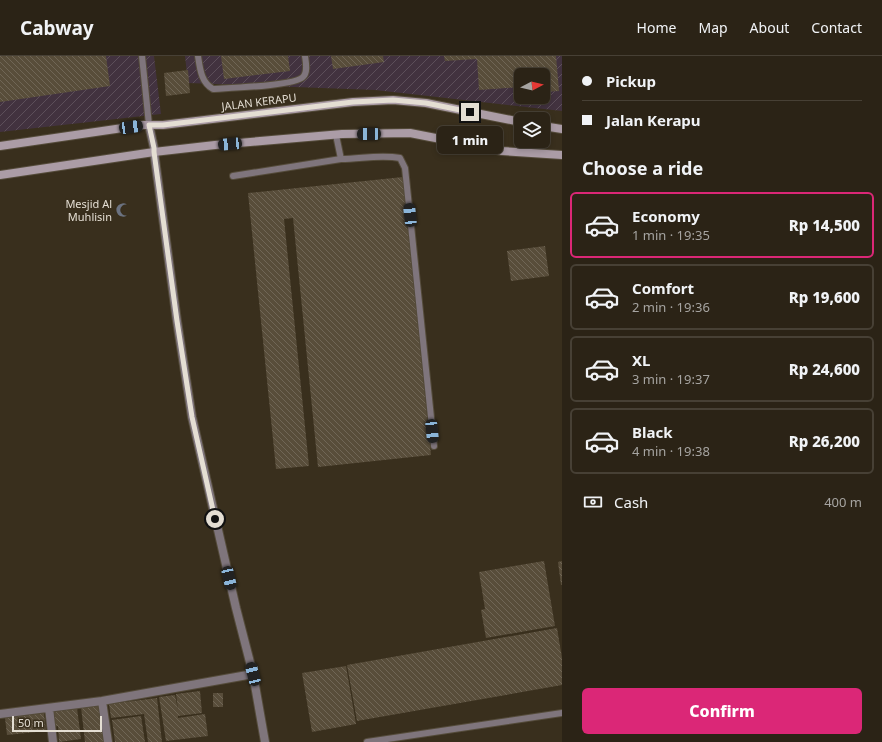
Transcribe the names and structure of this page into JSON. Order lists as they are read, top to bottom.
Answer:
{
  "streets": {
    "street": ["JALAN KERAPU"]
  },
  "places": {
    "mosque": ["Mesjid Al Muhlisin"]
  },
  "scale_bar": "50 m",
  "north": "right",
  "page": {
    "header": "Cabway",
    "nav": [
      "Home",
      "Map",
      "About",
      "Contact"
    ],
    "banner": ["Pickup", "Jalan Kerapu"],
    "bubble": "1 min",
    "heading": "Choose a ride",
    "list": [
      {
        "name": "Economy",
        "note": "1 min · 19:35",
        "value": "Rp 14,500"
      },
      {
        "name": "Comfort",
        "note": "2 min · 19:36",
        "value": "Rp 19,600"
      },
      {
        "name": "XL",
        "note": "3 min · 19:37",
        "value": "Rp 24,600"
      },
      {
        "name": "Black",
        "note": "4 min · 19:38",
        "value": "Rp 26,200"
      }
    ],
    "pay": ["Cash", "400 m"],
    "buttons": "Confirm",
    "scale": "50 m"
  }
}
